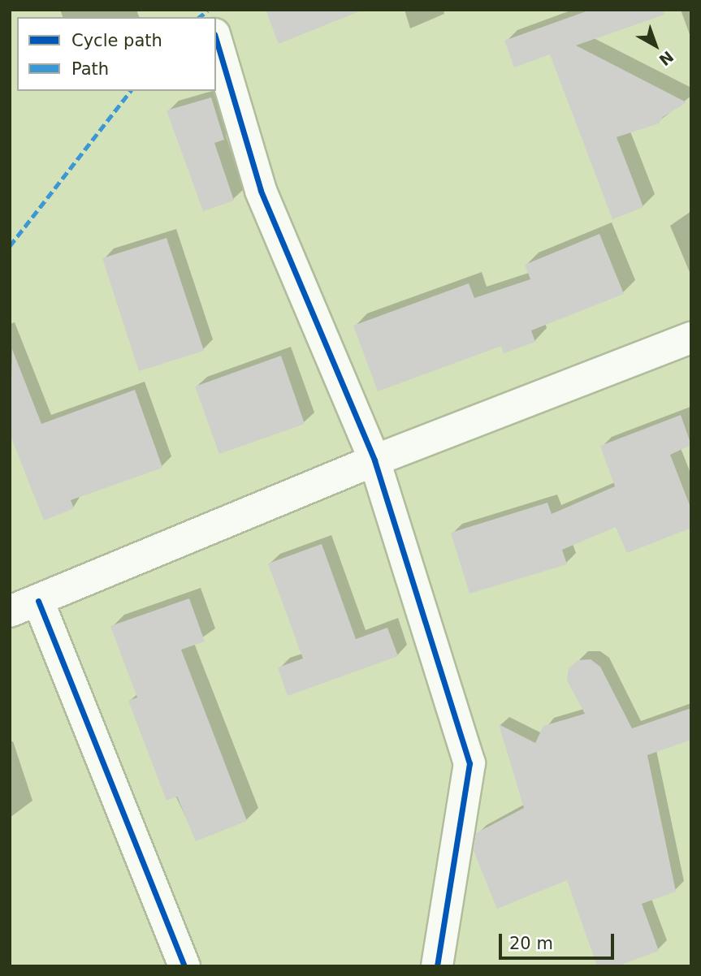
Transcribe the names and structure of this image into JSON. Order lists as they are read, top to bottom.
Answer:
{
  "legend": ["Cycle path", "Path"],
  "scale_bar": "20 m",
  "north": "bottom right"
}
